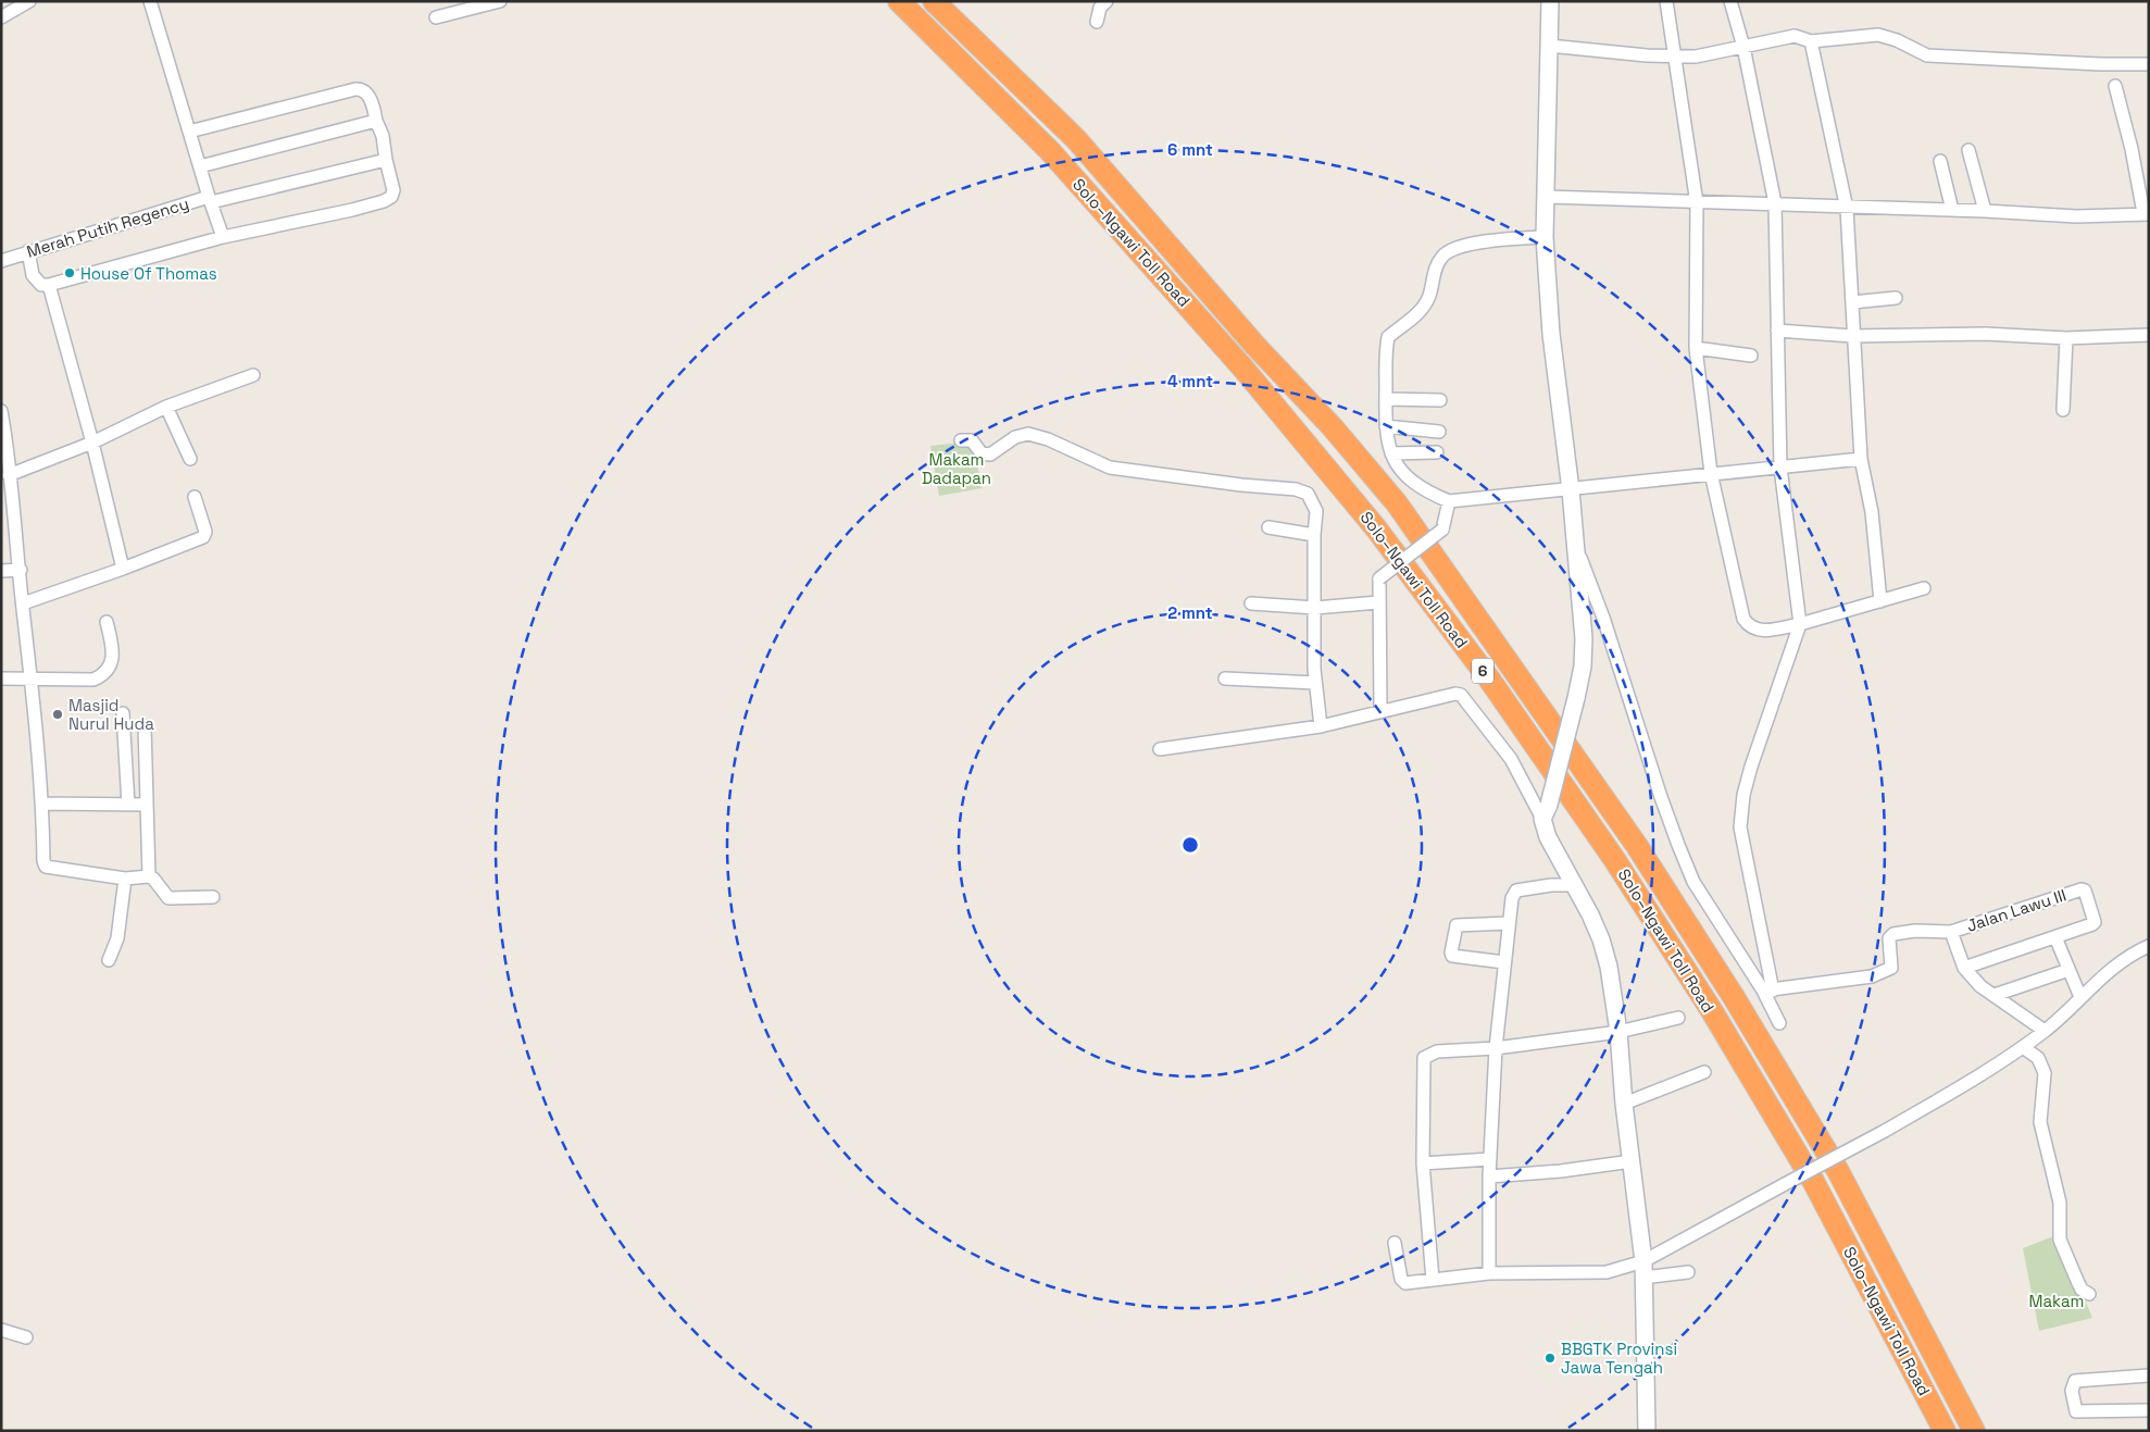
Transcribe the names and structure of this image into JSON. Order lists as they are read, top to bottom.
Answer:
{
  "streets": {
    "highway": ["Solo–Ngawi Toll Road", "6"],
    "street": ["Merah Putih Regency", "Jalan Lawu III"]
  },
  "parks": ["Makam Dadapan", "Makam"],
  "places": ["House Of Thomas", "Masjid Nurul Huda", "BBGTK Provinsi Jawa Tengah"],
  "rings": ["6 mnt", "4 mnt", "2 mnt"]
}
